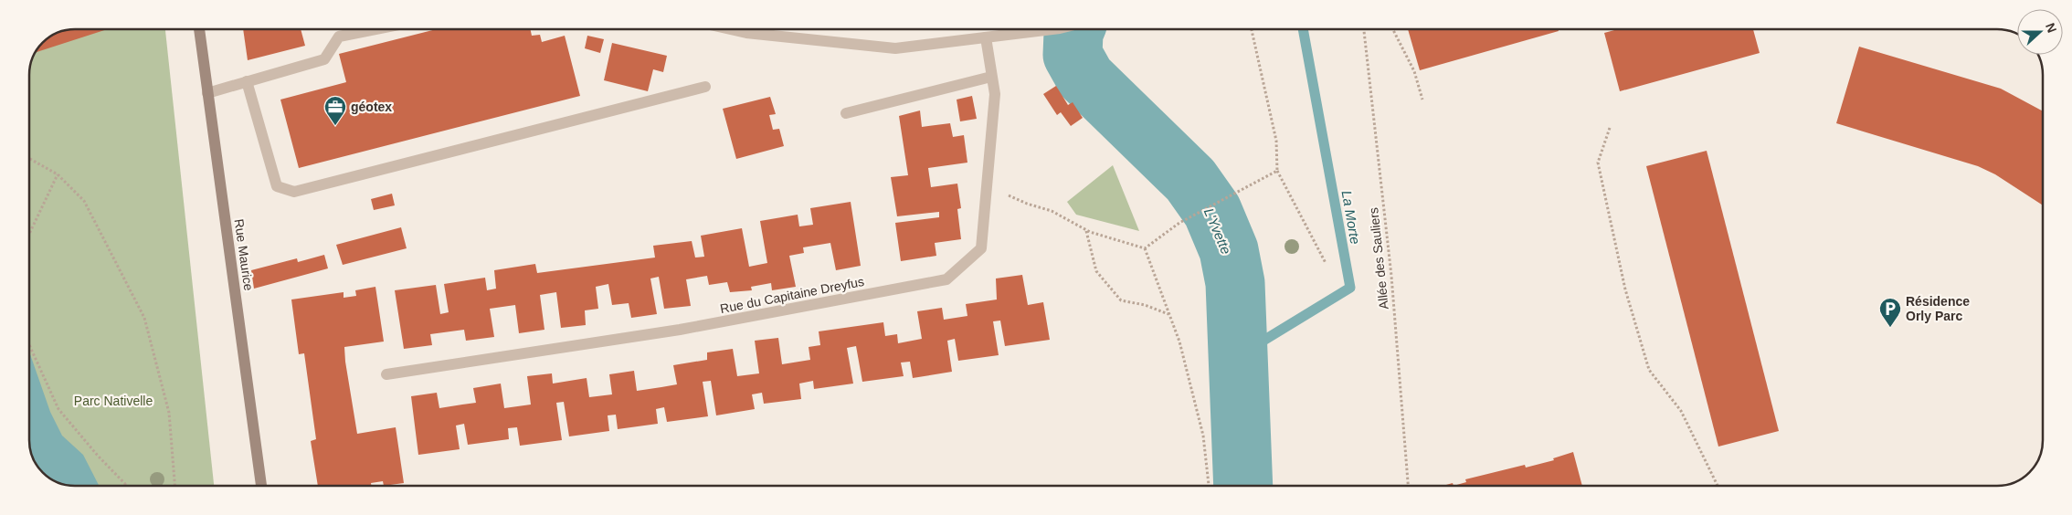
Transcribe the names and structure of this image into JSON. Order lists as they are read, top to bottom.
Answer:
{
  "streets": {
    "main road": ["Rue Maurice"],
    "street": ["Rue du Capitaine Dreyfus"],
    "path": ["Allée des Sauliers"]
  },
  "water": ["La Morte", "L'Yvette"],
  "parks": ["Parc Nativelle"],
  "places": {
    "office": ["géotex"],
    "parking": ["Résidence Orly Parc"]
  },
  "north": "right"
}
